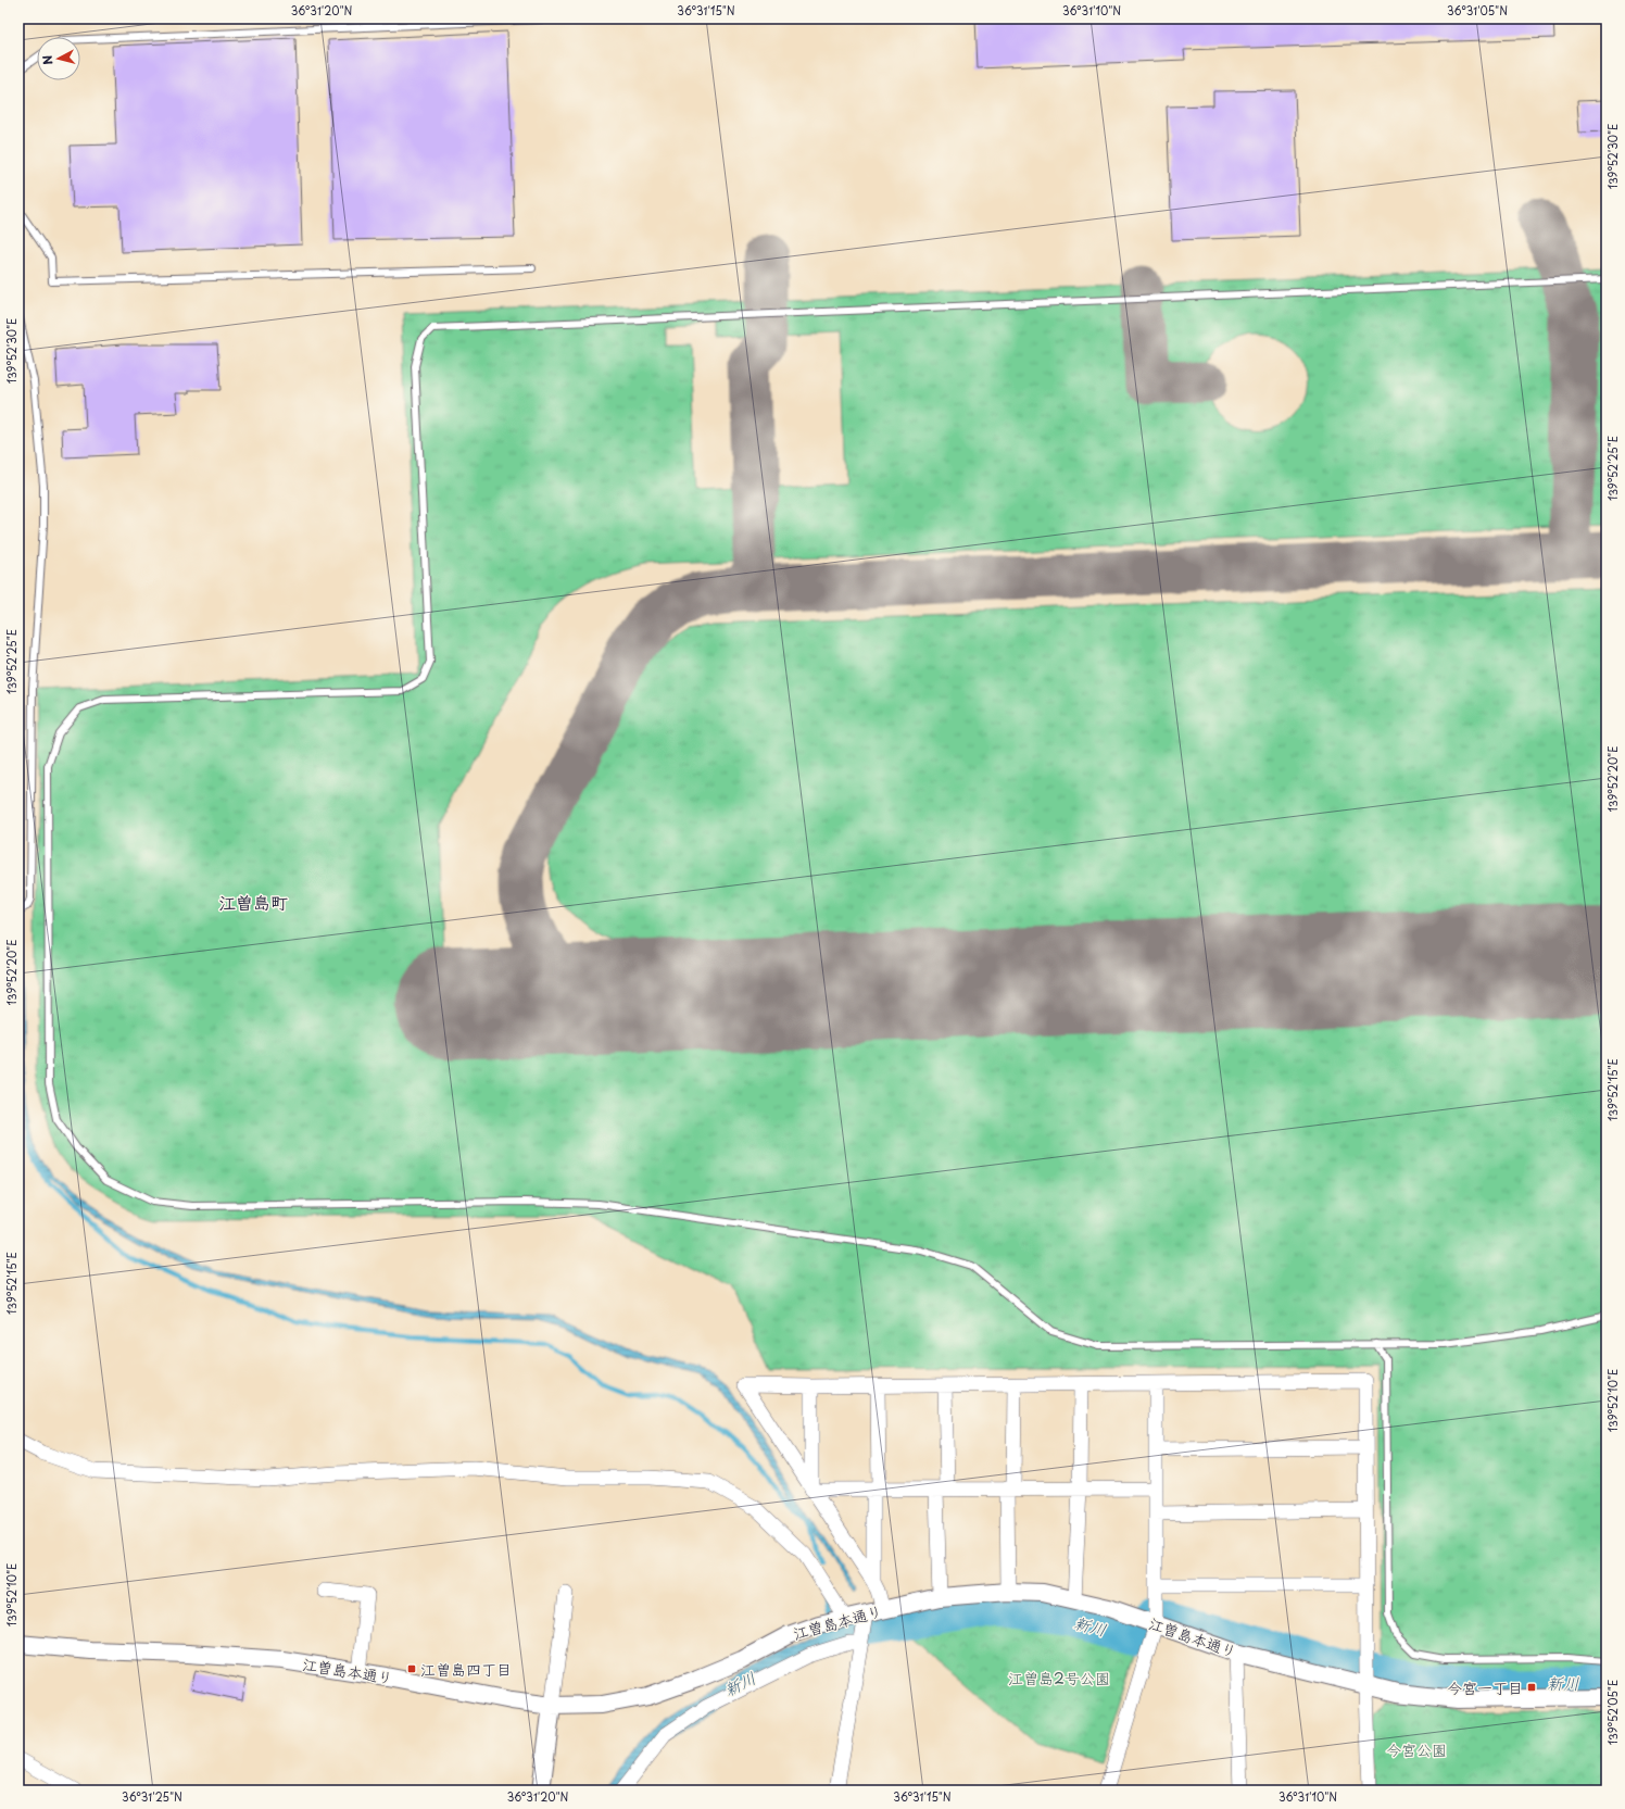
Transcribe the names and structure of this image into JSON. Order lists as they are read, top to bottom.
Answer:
{
  "streets": {
    "street": ["江曽島本通り"]
  },
  "districts": ["江曽島町"],
  "water": ["新川"],
  "parks": ["江曽島2号公園", "今宮公園"],
  "places": {
    "transit": ["江曽島四丁目", "今宮一丁目"]
  },
  "north": "left",
  "coordinates": [
    "36°31'20\"N",
    "36°31'15\"N",
    "36°31'10\"N",
    "36°31'05\"N",
    "139°52'30\"E",
    "139°52'25\"E",
    "139°52'20\"E",
    "139°52'15\"E",
    "139°52'10\"E",
    "139°52'05\"E",
    "36°31'25\"N"
  ]
}
